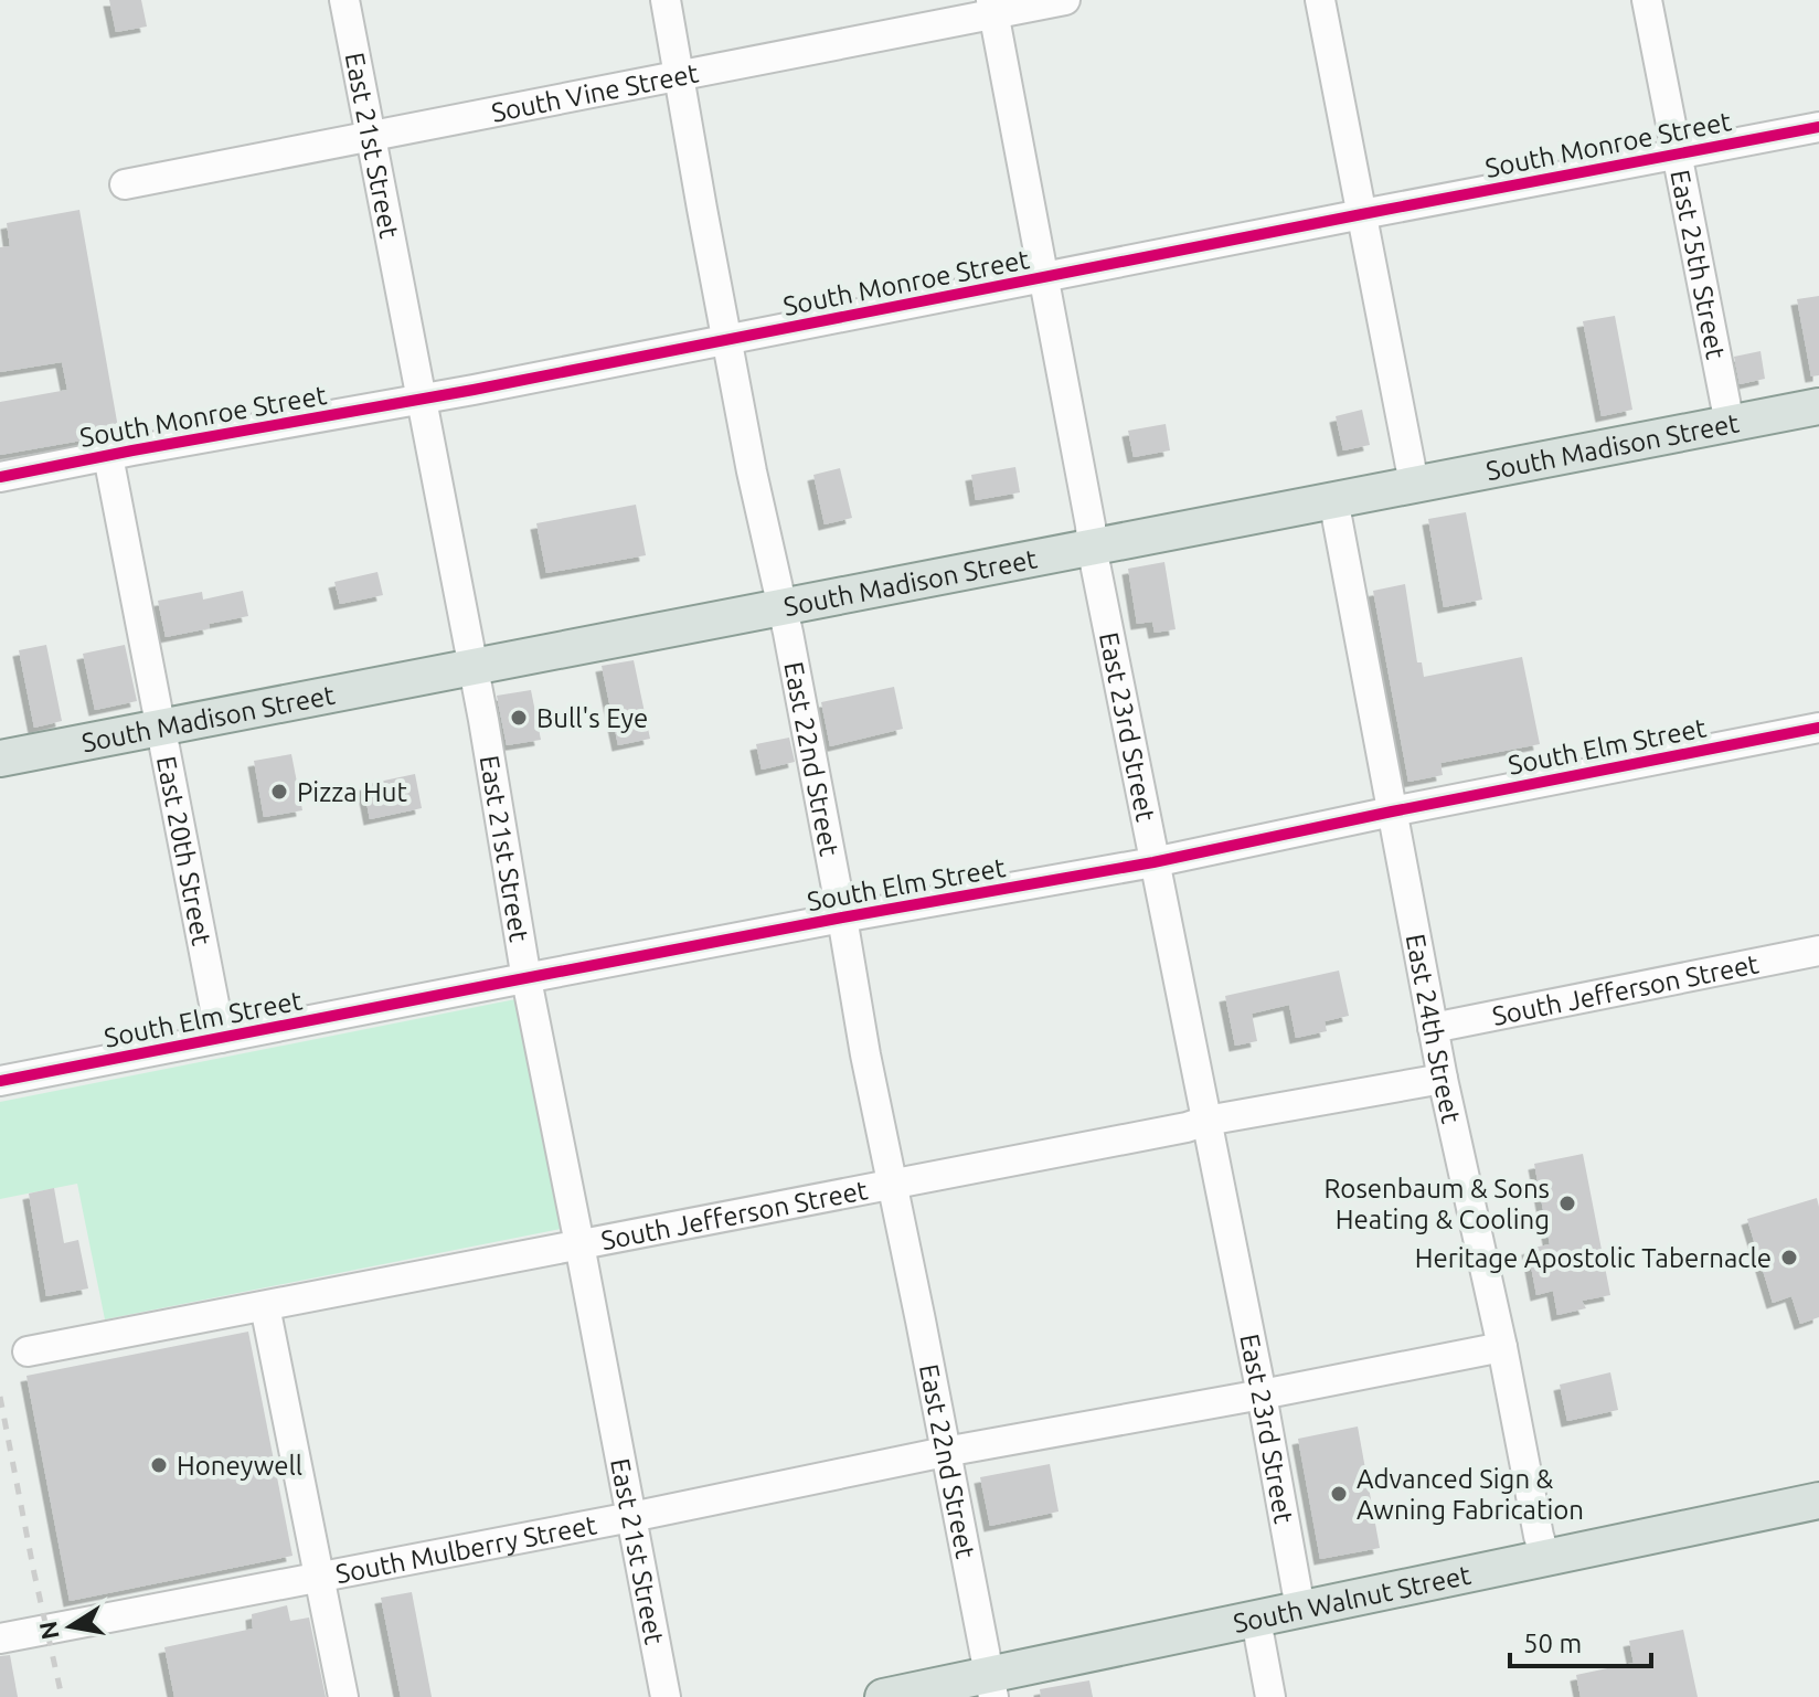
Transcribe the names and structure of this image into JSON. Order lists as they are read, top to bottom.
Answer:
{
  "streets": {
    "main road": ["South Madison Street", "South Walnut Street"],
    "street": [
      "South Vine Street",
      "South Monroe Street",
      "East 21st Street",
      "East 25th Street",
      "East 23rd Street",
      "South Elm Street",
      "East 22nd Street",
      "East 20th Street",
      "South Jefferson Street",
      "East 24th Street",
      "South Mulberry Street"
    ]
  },
  "crossings": [
    ["South Vine Street", "East 21st Street"],
    ["South Vine Street", "East 23rd Street"],
    ["South Vine Street", "East 22nd Street"],
    ["South Monroe Street", "East 21st Street"],
    ["South Monroe Street", "East 25th Street"],
    ["South Monroe Street", "East 23rd Street"],
    ["South Monroe Street", "East 22nd Street"],
    ["South Monroe Street", "East 20th Street"],
    ["East 21st Street", "South Madison Street"],
    ["East 21st Street", "South Elm Street"],
    ["East 21st Street", "South Jefferson Street"],
    ["East 21st Street", "South Mulberry Street"],
    ["East 25th Street", "South Madison Street"],
    ["South Madison Street", "East 23rd Street"],
    ["South Madison Street", "East 22nd Street"],
    ["South Madison Street", "East 20th Street"],
    ["South Madison Street", "East 24th Street"],
    ["East 23rd Street", "South Elm Street"],
    ["East 23rd Street", "South Jefferson Street"],
    ["East 23rd Street", "South Mulberry Street"],
    ["East 23rd Street", "South Walnut Street"],
    ["South Elm Street", "East 22nd Street"],
    ["South Elm Street", "East 20th Street"],
    ["South Elm Street", "East 24th Street"],
    ["East 22nd Street", "South Jefferson Street"],
    ["East 22nd Street", "South Mulberry Street"],
    ["East 22nd Street", "South Walnut Street"],
    ["South Jefferson Street", "East 24th Street"],
    ["East 24th Street", "South Mulberry Street"],
    ["East 24th Street", "South Walnut Street"]
  ],
  "places": [
    "Bull's Eye",
    "Pizza Hut",
    "Rosenbaum & Sons Heating & Cooling",
    "Heritage Apostolic Tabernacle",
    "Honeywell",
    "Advanced Sign & Awning Fabrication"
  ],
  "scale_bar": "50 m",
  "north": "left"
}
